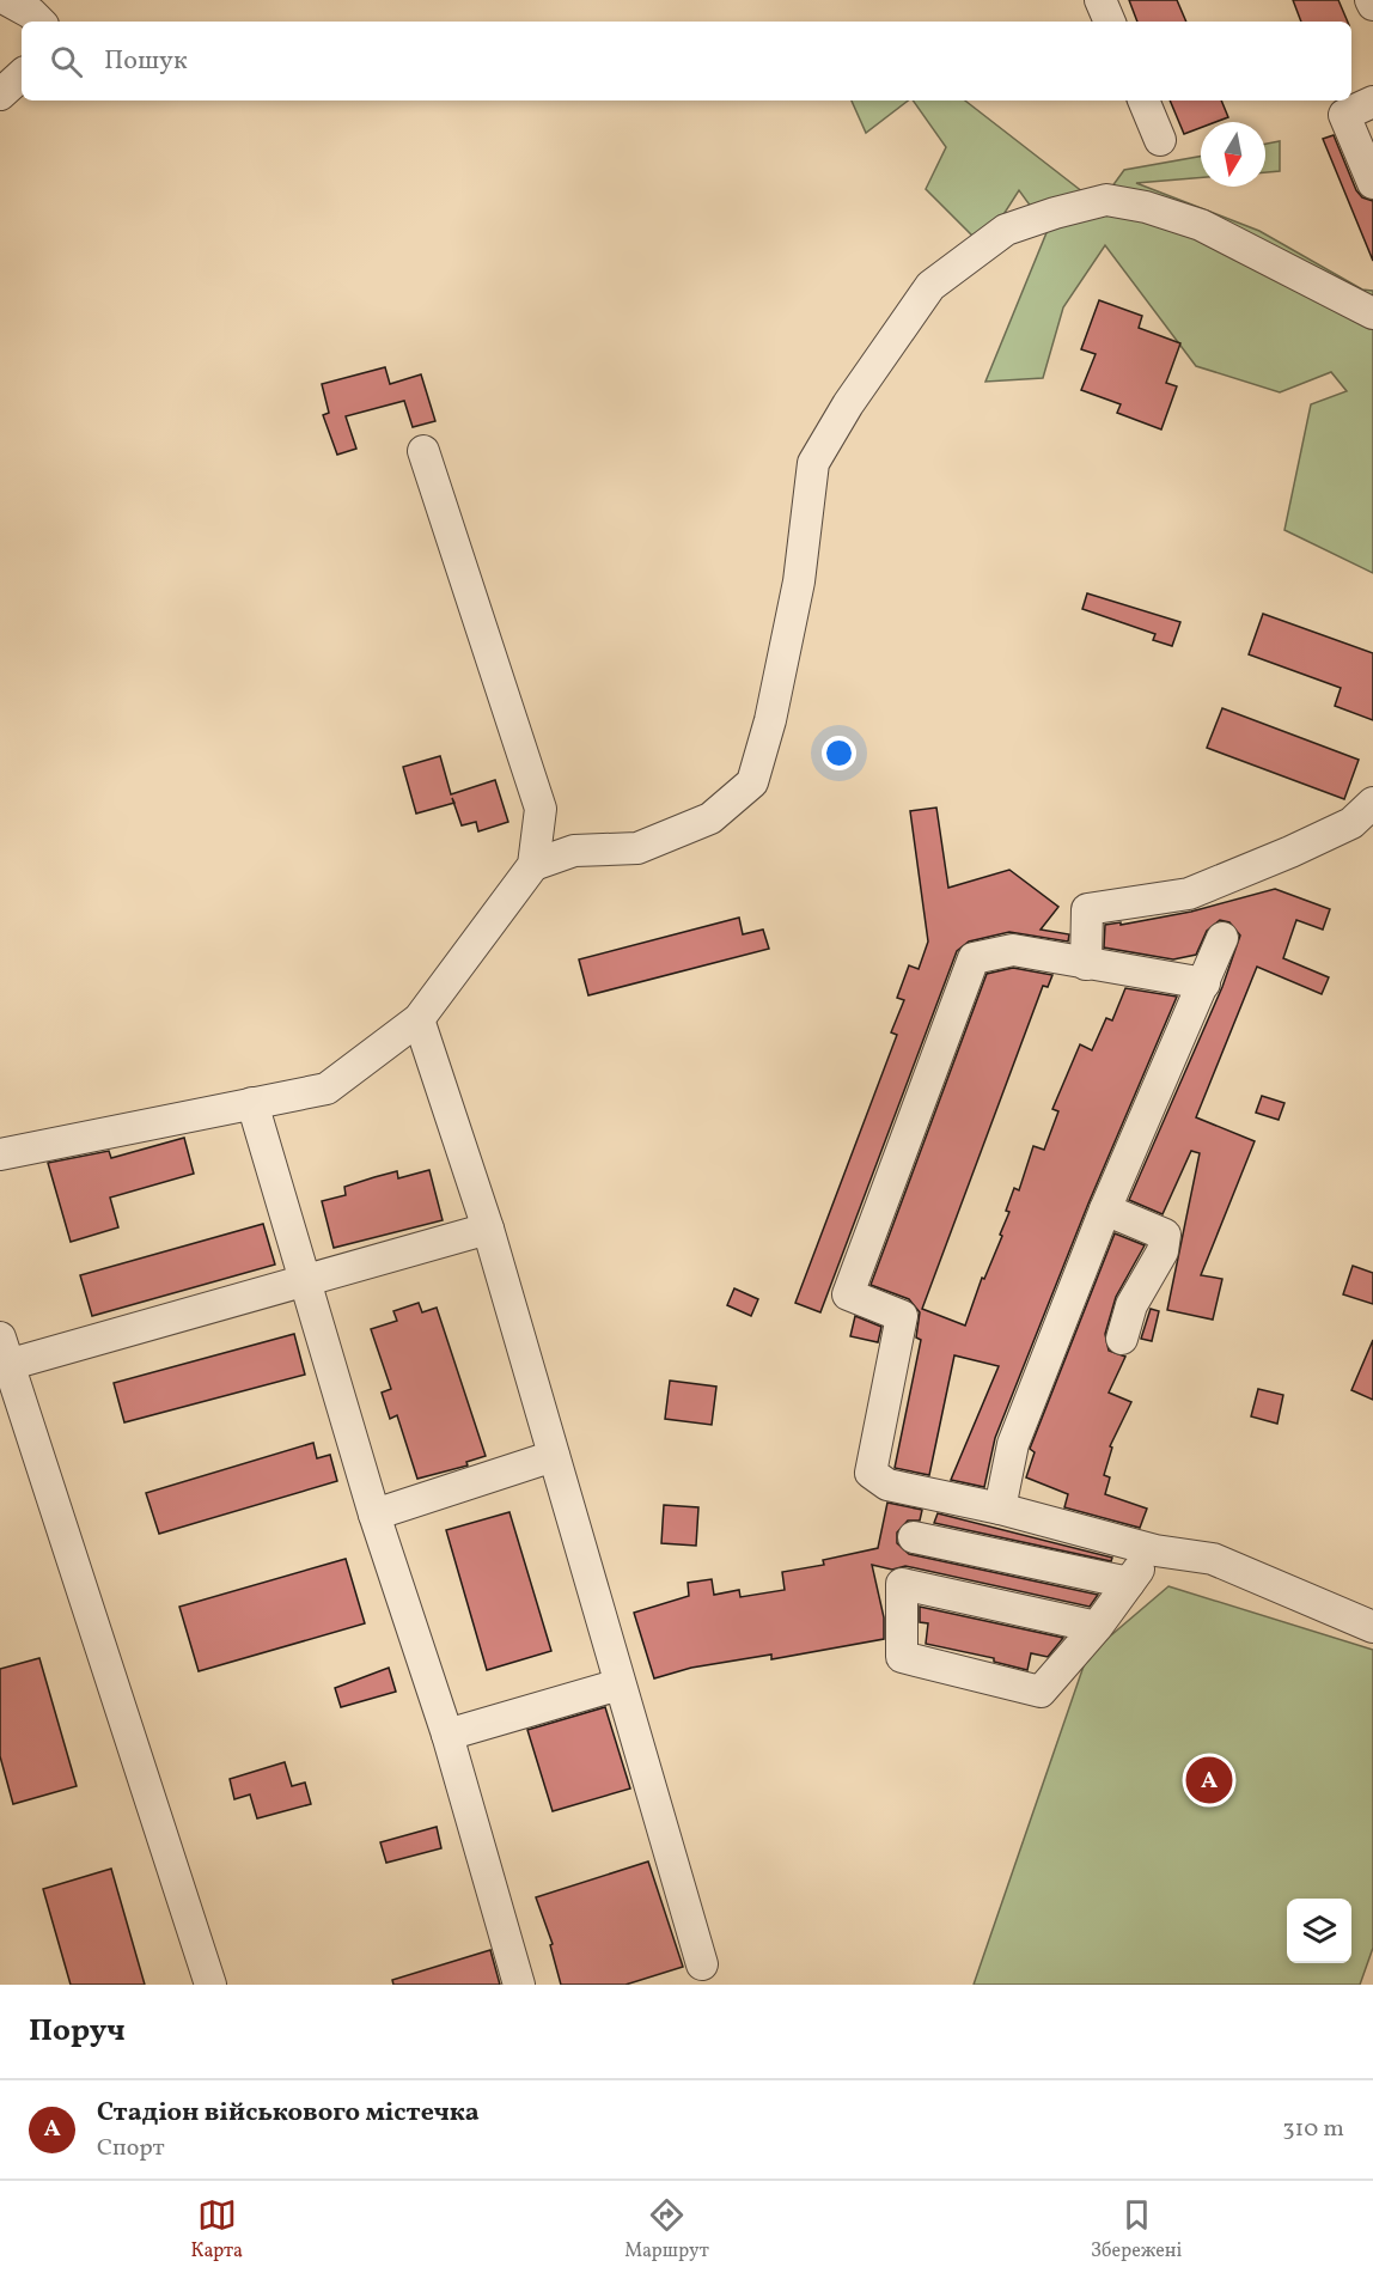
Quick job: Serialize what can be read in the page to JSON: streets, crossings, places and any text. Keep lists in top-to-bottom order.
{
  "north": "bottom",
  "page": {
    "search": "Пошук",
    "pins": "A",
    "heading": "Поруч",
    "list": [
      {
        "mark": "A",
        "name": "Стадіон військового містечка",
        "note": "Спорт",
        "value": "310 m"
      }
    ],
    "nav": ["Карта", "Маршрут", "Збережені"]
  }
}
